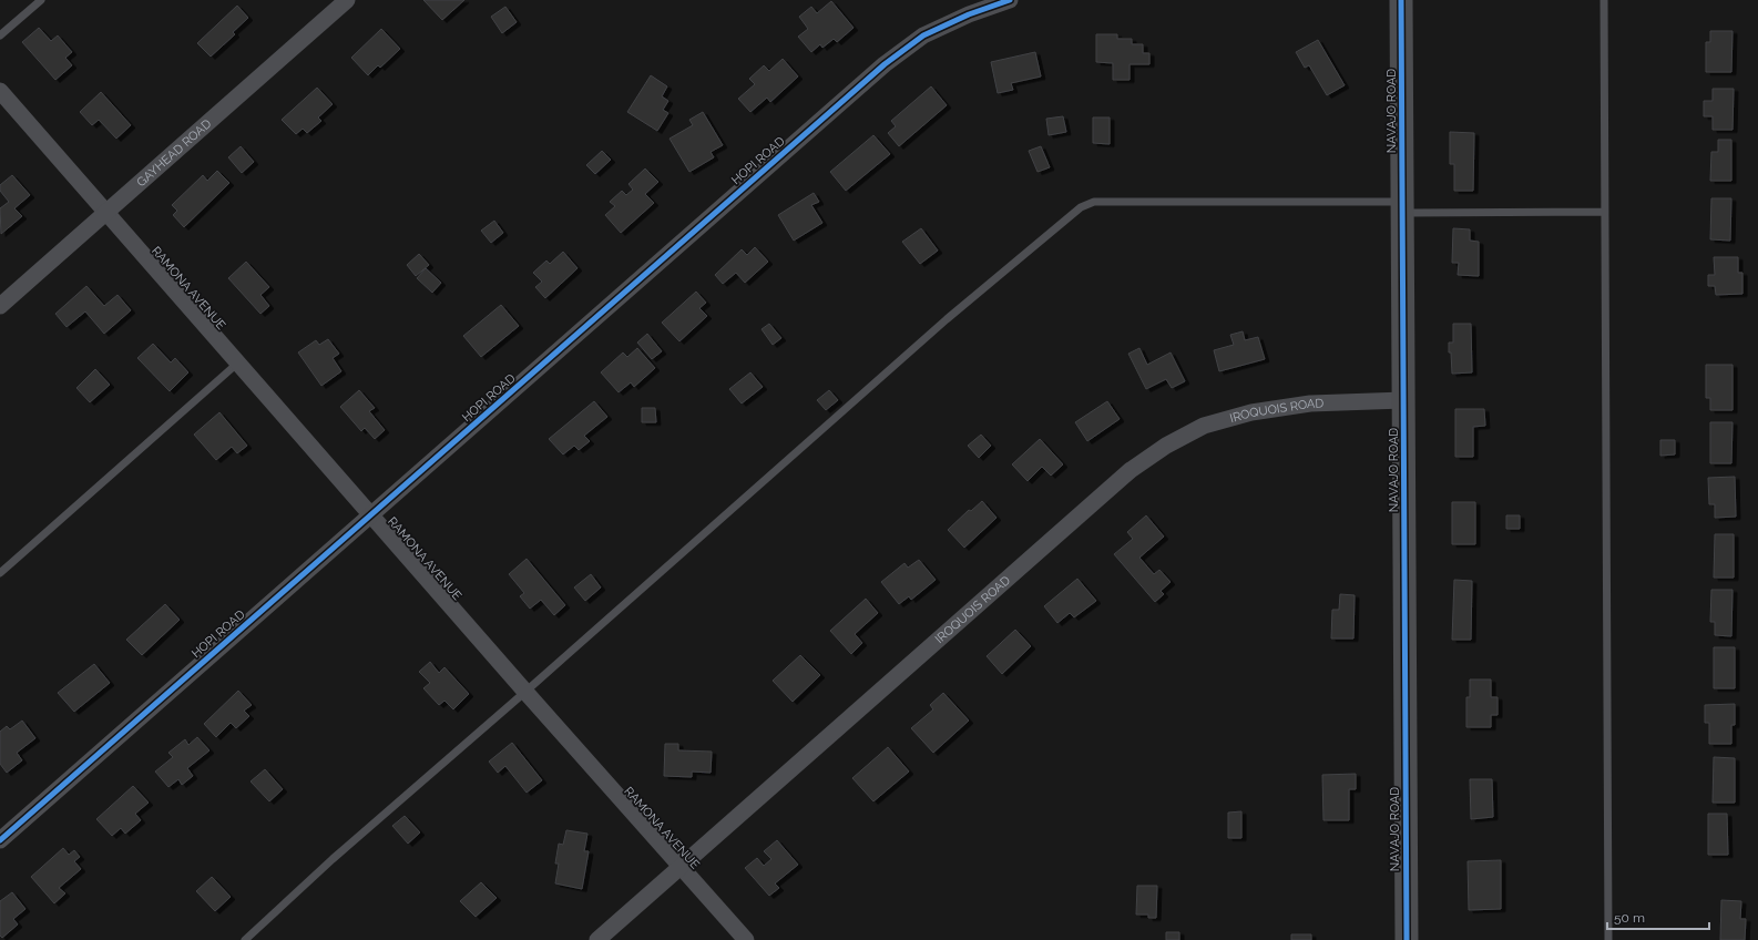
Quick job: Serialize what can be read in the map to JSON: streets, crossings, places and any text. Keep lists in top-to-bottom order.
{
  "streets": {
    "main road": ["NAVAJO ROAD"],
    "street": [
      "GAYHEAD ROAD",
      "HOPI ROAD",
      "RAMONA AVENUE",
      "IROQUOIS ROAD"
    ]
  },
  "crossings": [
    ["NAVAJO ROAD", "IROQUOIS ROAD"],
    ["GAYHEAD ROAD", "RAMONA AVENUE"],
    ["HOPI ROAD", "RAMONA AVENUE"],
    ["RAMONA AVENUE", "IROQUOIS ROAD"]
  ],
  "scale_bar": "50 m"
}
